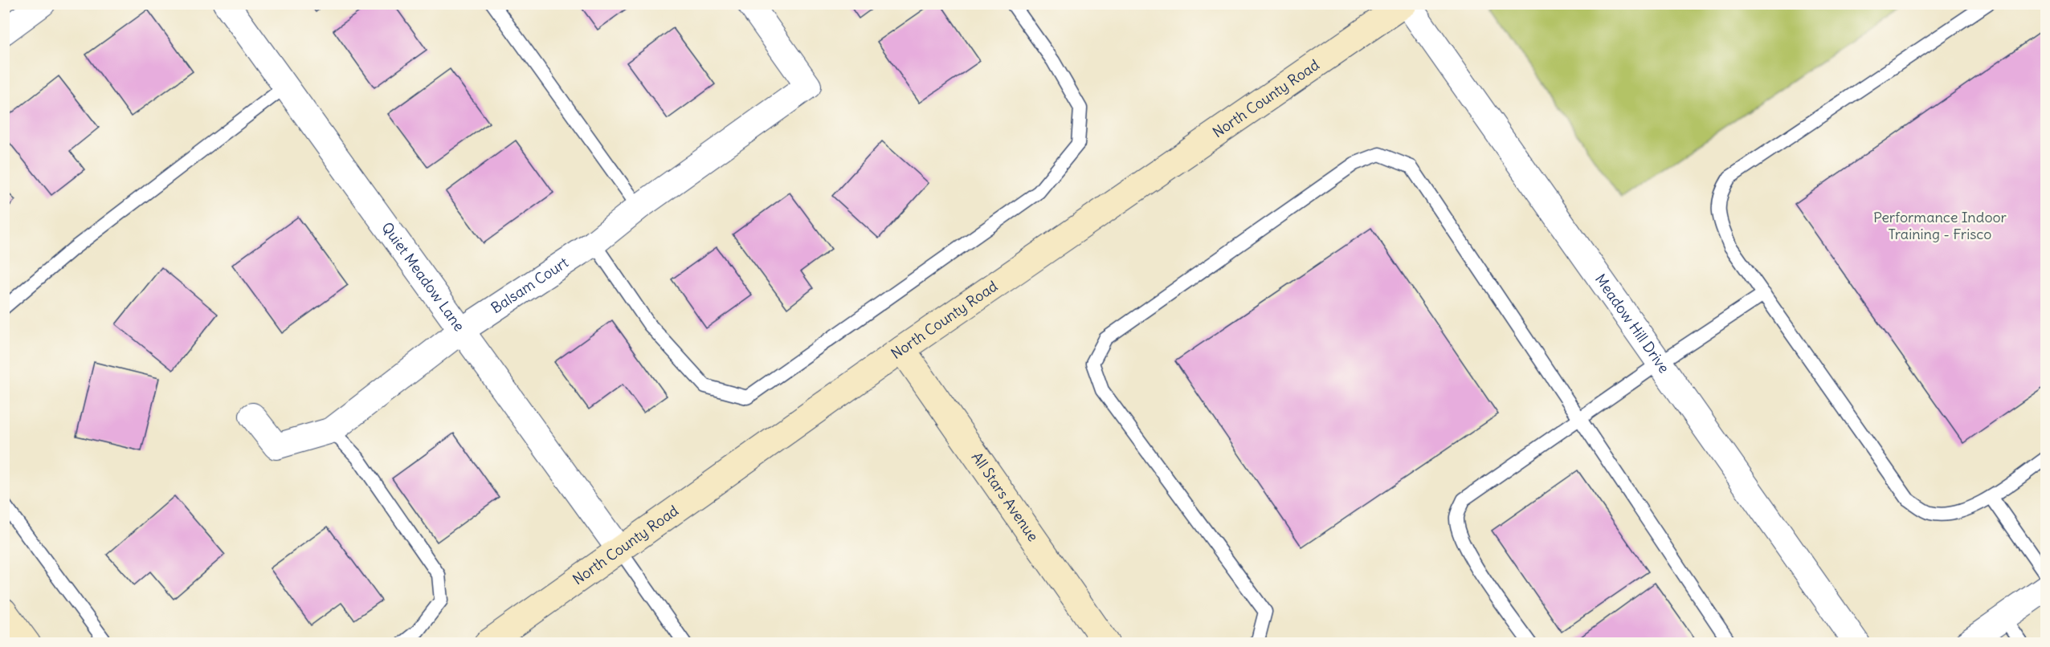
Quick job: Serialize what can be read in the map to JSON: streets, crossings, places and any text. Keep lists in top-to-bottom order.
{
  "streets": {
    "street": [
      "North County Road",
      "Quiet Meadow Lane",
      "Balsam Court",
      "Meadow Hill Drive",
      "All Stars Avenue"
    ]
  },
  "crossings": [
    ["North County Road", "Quiet Meadow Lane"],
    ["North County Road", "Meadow Hill Drive"],
    ["North County Road", "All Stars Avenue"],
    ["Quiet Meadow Lane", "Balsam Court"]
  ],
  "parks": ["Performance Indoor Training - Frisco"]
}
